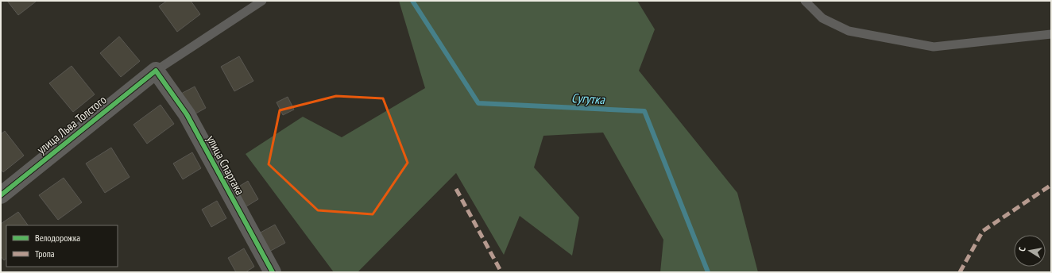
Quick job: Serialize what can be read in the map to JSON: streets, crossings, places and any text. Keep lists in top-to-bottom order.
{
  "streets": {
    "street": ["улица Льва Толстого", "улица Спартака"]
  },
  "crossings": [
    ["улица Льва Толстого", "улица Спартака"]
  ],
  "water": ["Сугутка"],
  "legend": ["Велодорожка", "Тропа"],
  "north": "left"
}
